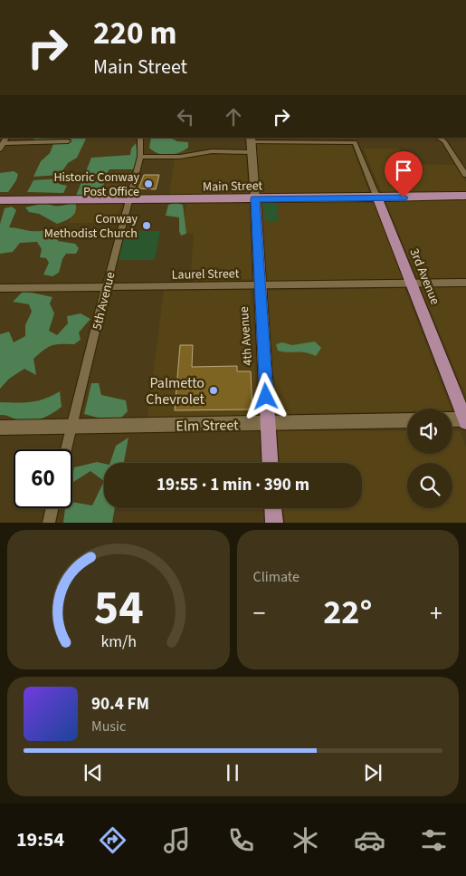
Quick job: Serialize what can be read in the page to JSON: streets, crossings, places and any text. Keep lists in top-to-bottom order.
{
  "streets": {
    "main road": ["Main Street", "3rd Avenue", "4th Avenue"],
    "street": ["Laurel Street", "5th Avenue", "Elm Street"]
  },
  "crossings": [
    ["Main Street", "3rd Avenue"],
    ["Main Street", "5th Avenue"],
    ["Main Street", "4th Avenue"],
    ["Laurel Street", "3rd Avenue"],
    ["Laurel Street", "5th Avenue"],
    ["Laurel Street", "4th Avenue"],
    ["5th Avenue", "Elm Street"],
    ["4th Avenue", "Elm Street"]
  ],
  "places": ["Historic Conway Post Office", "Conway Methodist Church", "Palmetto Chevrolet"],
  "page": {
    "turn": ["220 m", "Main Street"],
    "limit": "60",
    "trip": "19:55 · 1 min · 390 m",
    "tile": "Climate",
    "heat": ["−", "22°", "+"],
    "song": ["90.4 FM", "Music"],
    "tabs": "19:54",
    "gauge": ["54", "km/h"]
  }
}
